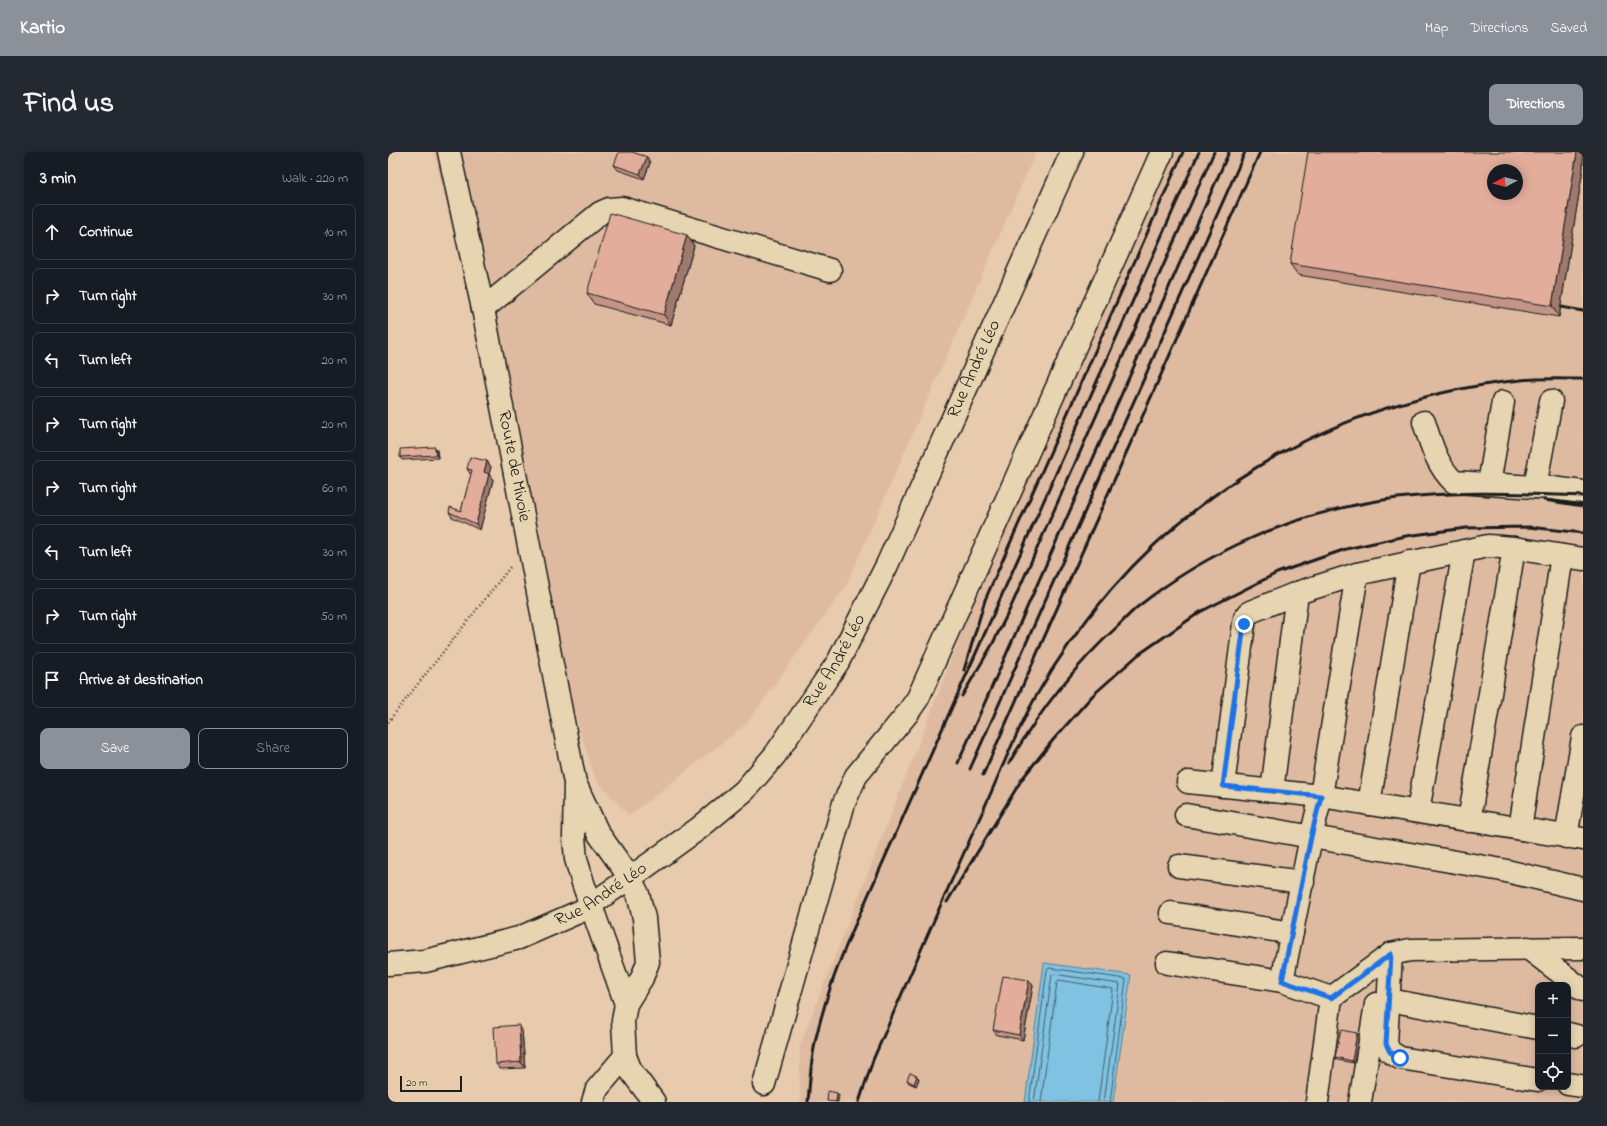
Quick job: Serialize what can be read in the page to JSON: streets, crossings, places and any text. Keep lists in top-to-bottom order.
{
  "streets": {
    "street": ["Rue André Léo", "Route de Mivoie"]
  },
  "crossings": [
    ["Rue André Léo", "Route de Mivoie"]
  ],
  "scale_bar": "20 m",
  "north": "left",
  "page": {
    "header": "Kartio",
    "nav": ["Map", "Directions", "Saved"],
    "title": "Find us",
    "buttons": [
      "Directions",
      ["Save", "Share"]
    ],
    "heading": ["3 min", "Walk · 220 m"],
    "list": [
      ["Continue", "10 m"],
      ["Turn right", "30 m"],
      ["Turn left", "20 m"],
      ["Turn right", "20 m"],
      ["Turn right", "60 m"],
      ["Turn left", "30 m"],
      ["Turn right", "50 m"],
      "Arrive at destination"
    ],
    "map_buttons": ["+", "−"],
    "scale": "20 m"
  }
}
